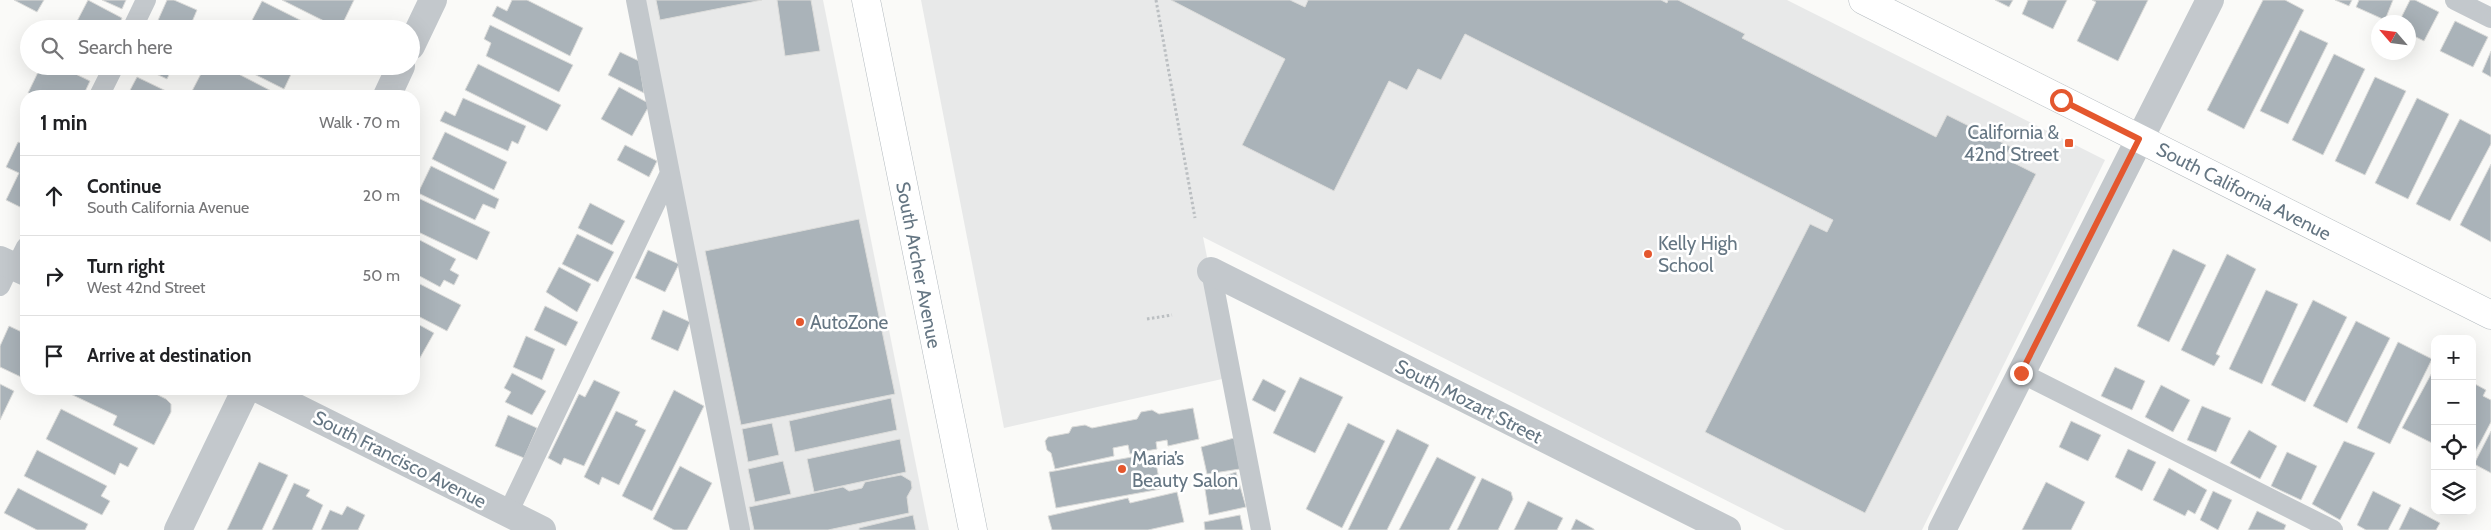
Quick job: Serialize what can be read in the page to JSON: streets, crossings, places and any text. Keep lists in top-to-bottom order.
{
  "streets": {
    "main road": ["South California Avenue", "South Archer Avenue"],
    "street": ["South Mozart Street", "South Francisco Avenue"]
  },
  "places": {
    "transit": ["California & 42nd Street"],
    "other": ["Kelly High School", "AutoZone", "Maria’s Beauty Salon"]
  },
  "north": "top left",
  "page": {
    "search": "Search here",
    "heading": ["1 min", "Walk · 70 m"],
    "list": [
      ["Continue", "South California Avenue", "20 m"],
      ["Turn right", "West 42nd Street", "50 m"],
      "Arrive at destination"
    ],
    "map_buttons": ["+", "−"]
  }
}
